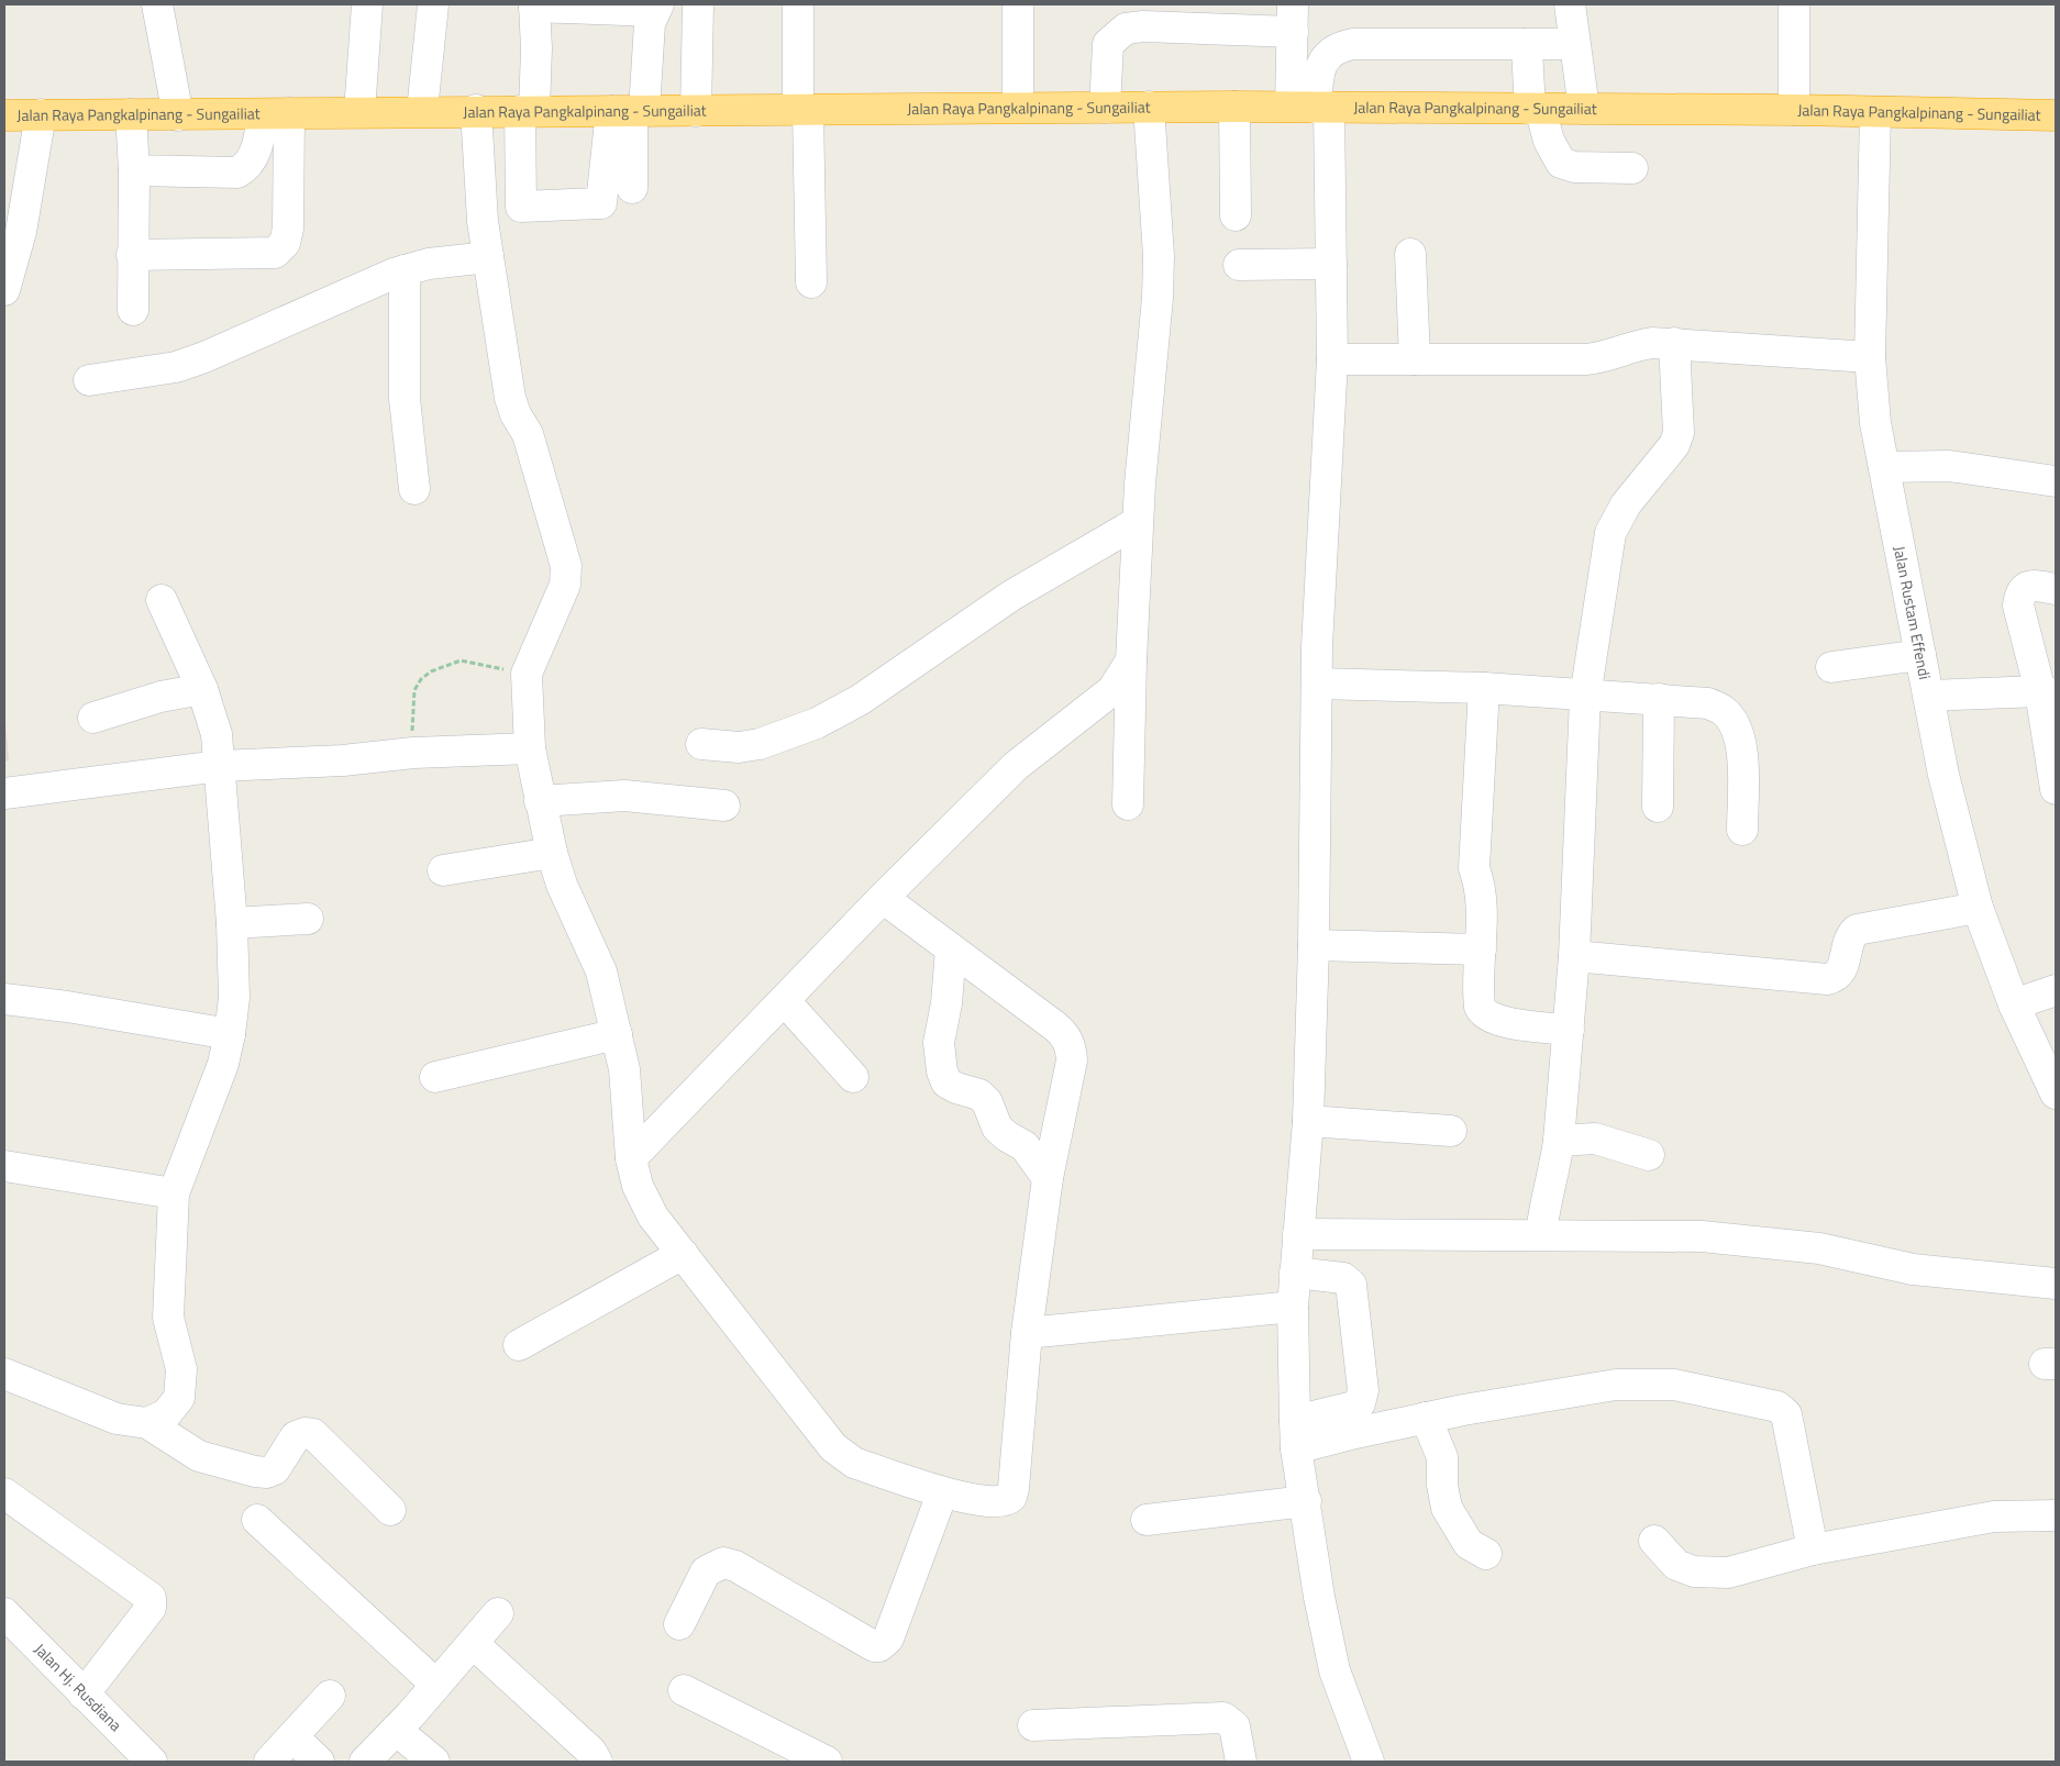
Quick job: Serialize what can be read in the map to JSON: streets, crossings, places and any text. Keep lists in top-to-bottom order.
{
  "streets": {
    "highway": ["Jalan Raya Pangkalpinang - Sungailiat"],
    "street": ["Jalan Rustam Effendi", "Jalan Hj. Rusdiana"]
  },
  "crossings": [
    ["Jalan Raya Pangkalpinang - Sungailiat", "Jalan Rustam Effendi"]
  ]
}
